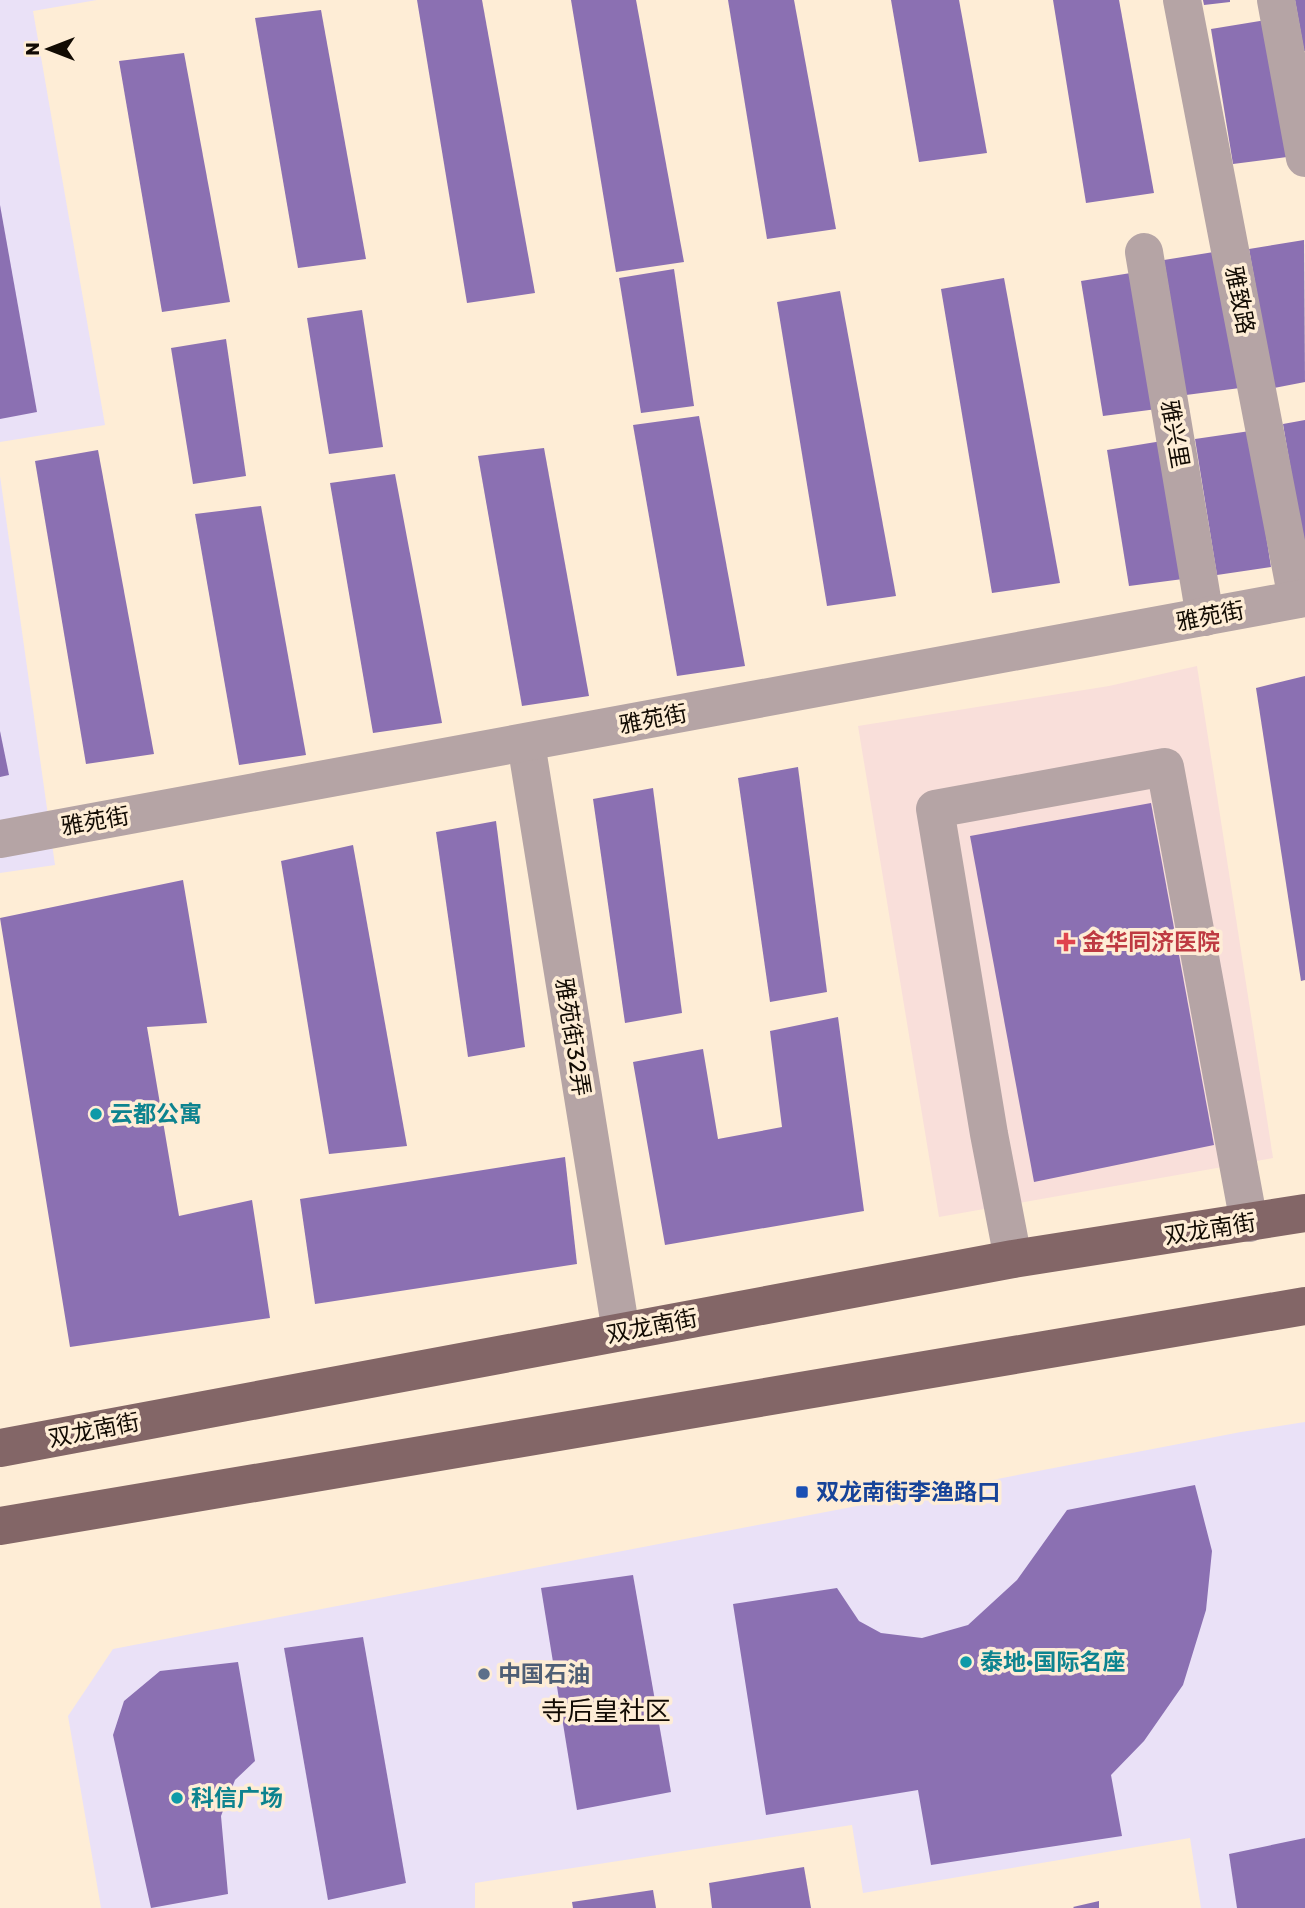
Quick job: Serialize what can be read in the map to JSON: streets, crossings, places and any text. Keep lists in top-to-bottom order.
{
  "streets": {
    "main road": ["双龙南街"],
    "street": [
      "雅致路",
      "雅兴里",
      "雅苑街",
      "雅苑街32弄"
    ]
  },
  "crossings": [
    ["雅致路", "雅苑街"],
    ["雅兴里", "雅苑街"],
    ["雅苑街", "雅苑街32弄"],
    ["雅苑街32弄", "双龙南街"]
  ],
  "districts": ["寺后皇社区"],
  "places": {
    "health": ["金华同济医院"],
    "other": [
      "云都公寓",
      "泰地·国际名座",
      "中国石油",
      "科信广场"
    ],
    "transit": ["双龙南街李渔路口"]
  },
  "north": "left"
}
